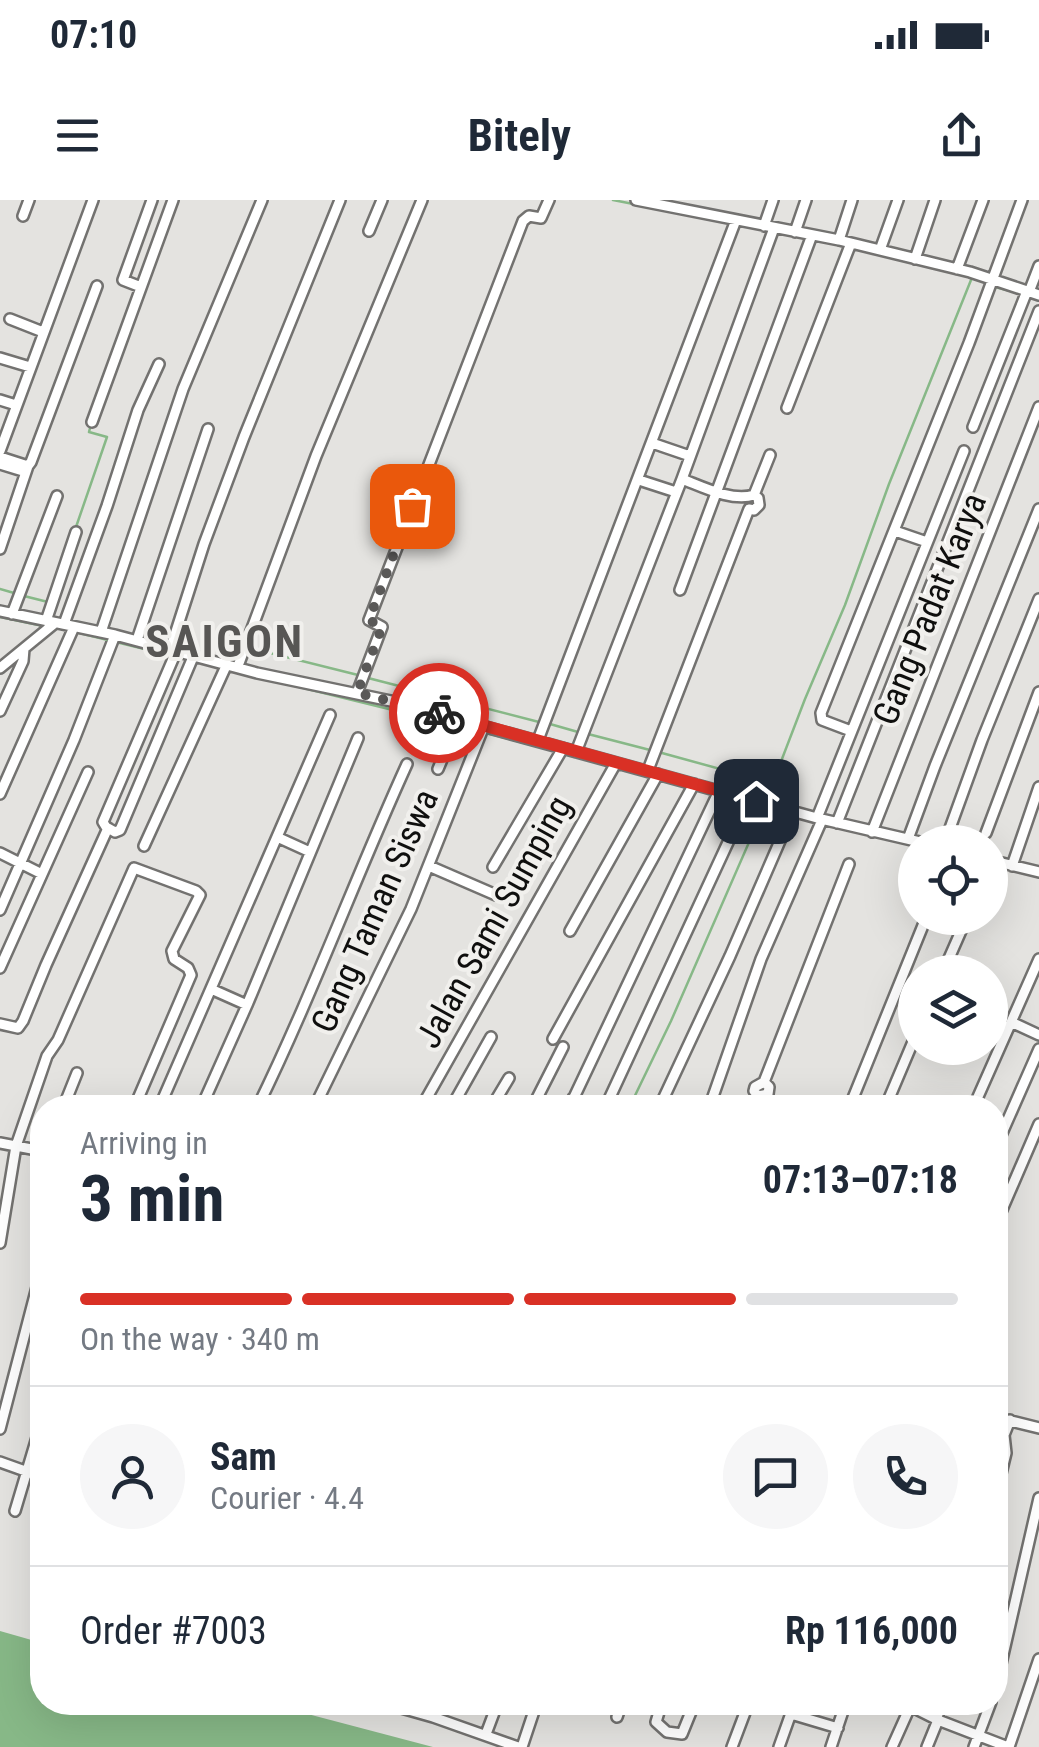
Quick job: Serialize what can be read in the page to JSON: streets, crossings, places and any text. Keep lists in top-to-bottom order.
{
  "streets": {
    "street": ["Gang Padat Karya", "Gang Taman Siswa", "Jalan Sami Sumping"]
  },
  "districts": ["SAIGON"],
  "page": {
    "status": "07:10",
    "header": "Bitely",
    "heading": ["3 min", "Arriving in", "07:13–07:18"],
    "panel": [
      "Sam",
      "Courier · 4.4",
      "Order #7003",
      "Rp 116,000"
    ],
    "bar": "On the way · 340 m"
  }
}
